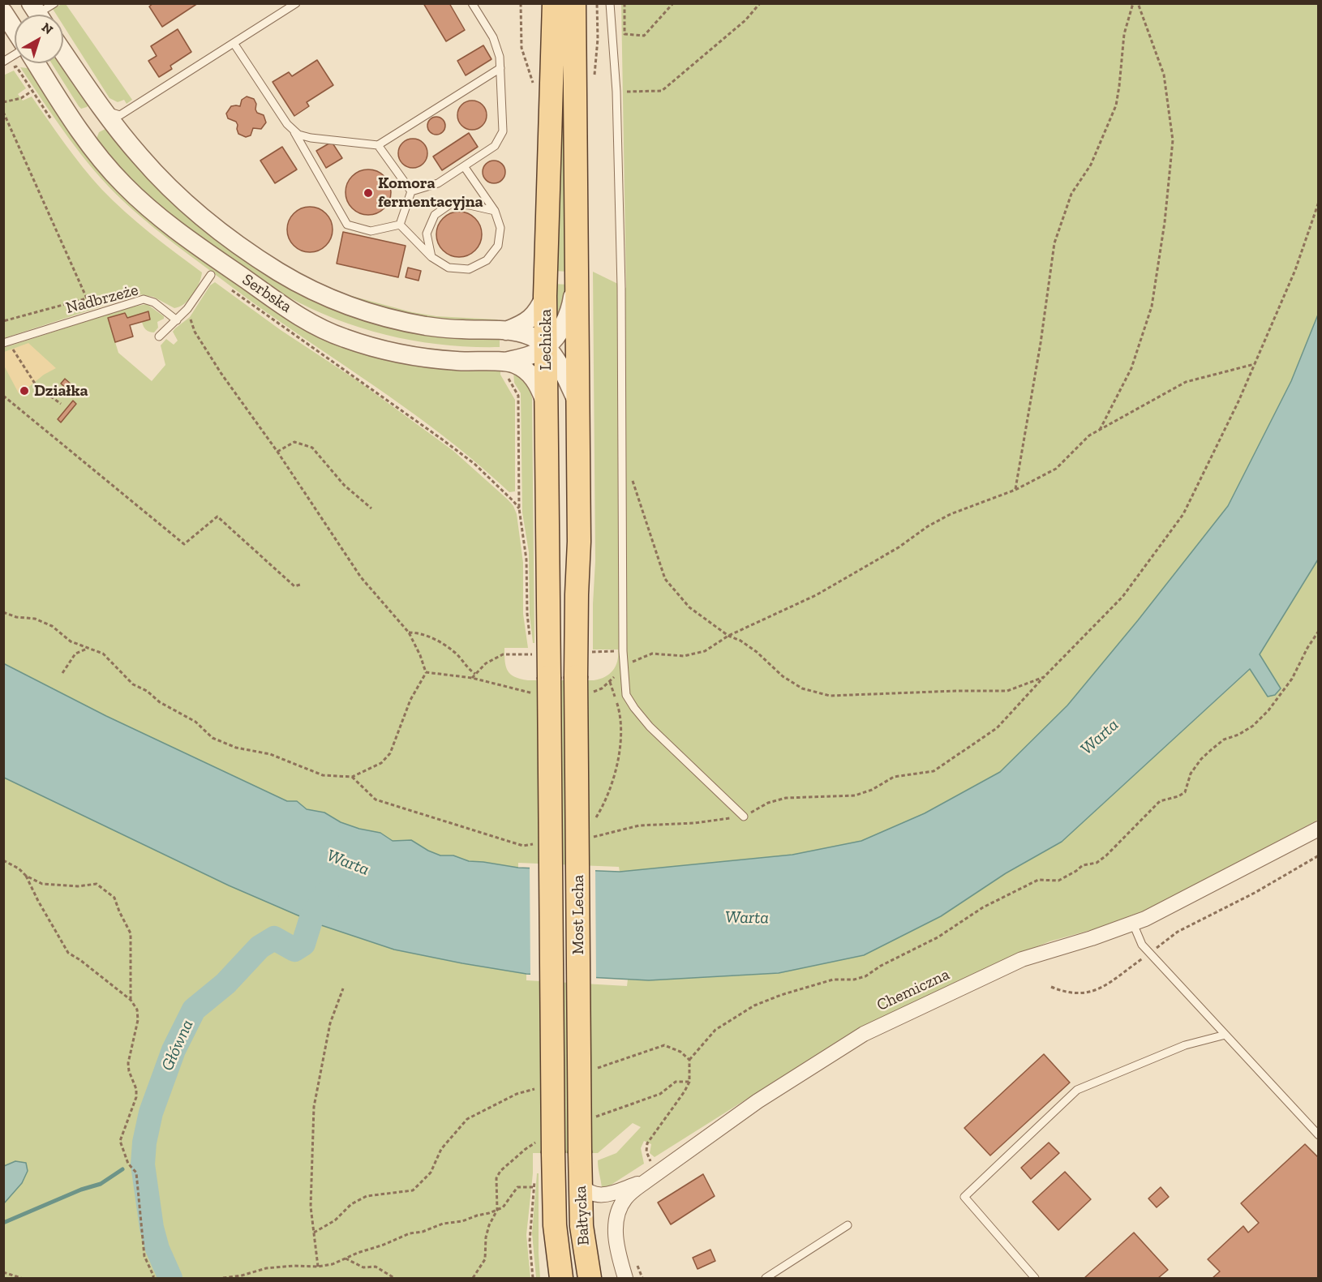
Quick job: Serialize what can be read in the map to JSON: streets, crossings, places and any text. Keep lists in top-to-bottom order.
{
  "streets": {
    "main road": ["Lechicka", "Most Lecha", "Bałtycka"],
    "street": ["Serbska", "Chemiczna"],
    "lane": ["Nadbrzeże"]
  },
  "crossings": [
    ["Serbska", "Lechicka"],
    ["Lechicka", "Most Lecha"],
    ["Most Lecha", "Bałtycka"]
  ],
  "water": ["Warta", "Główna"],
  "places": ["Komora fermentacyjna", "Działka"],
  "north": "top right"
}
